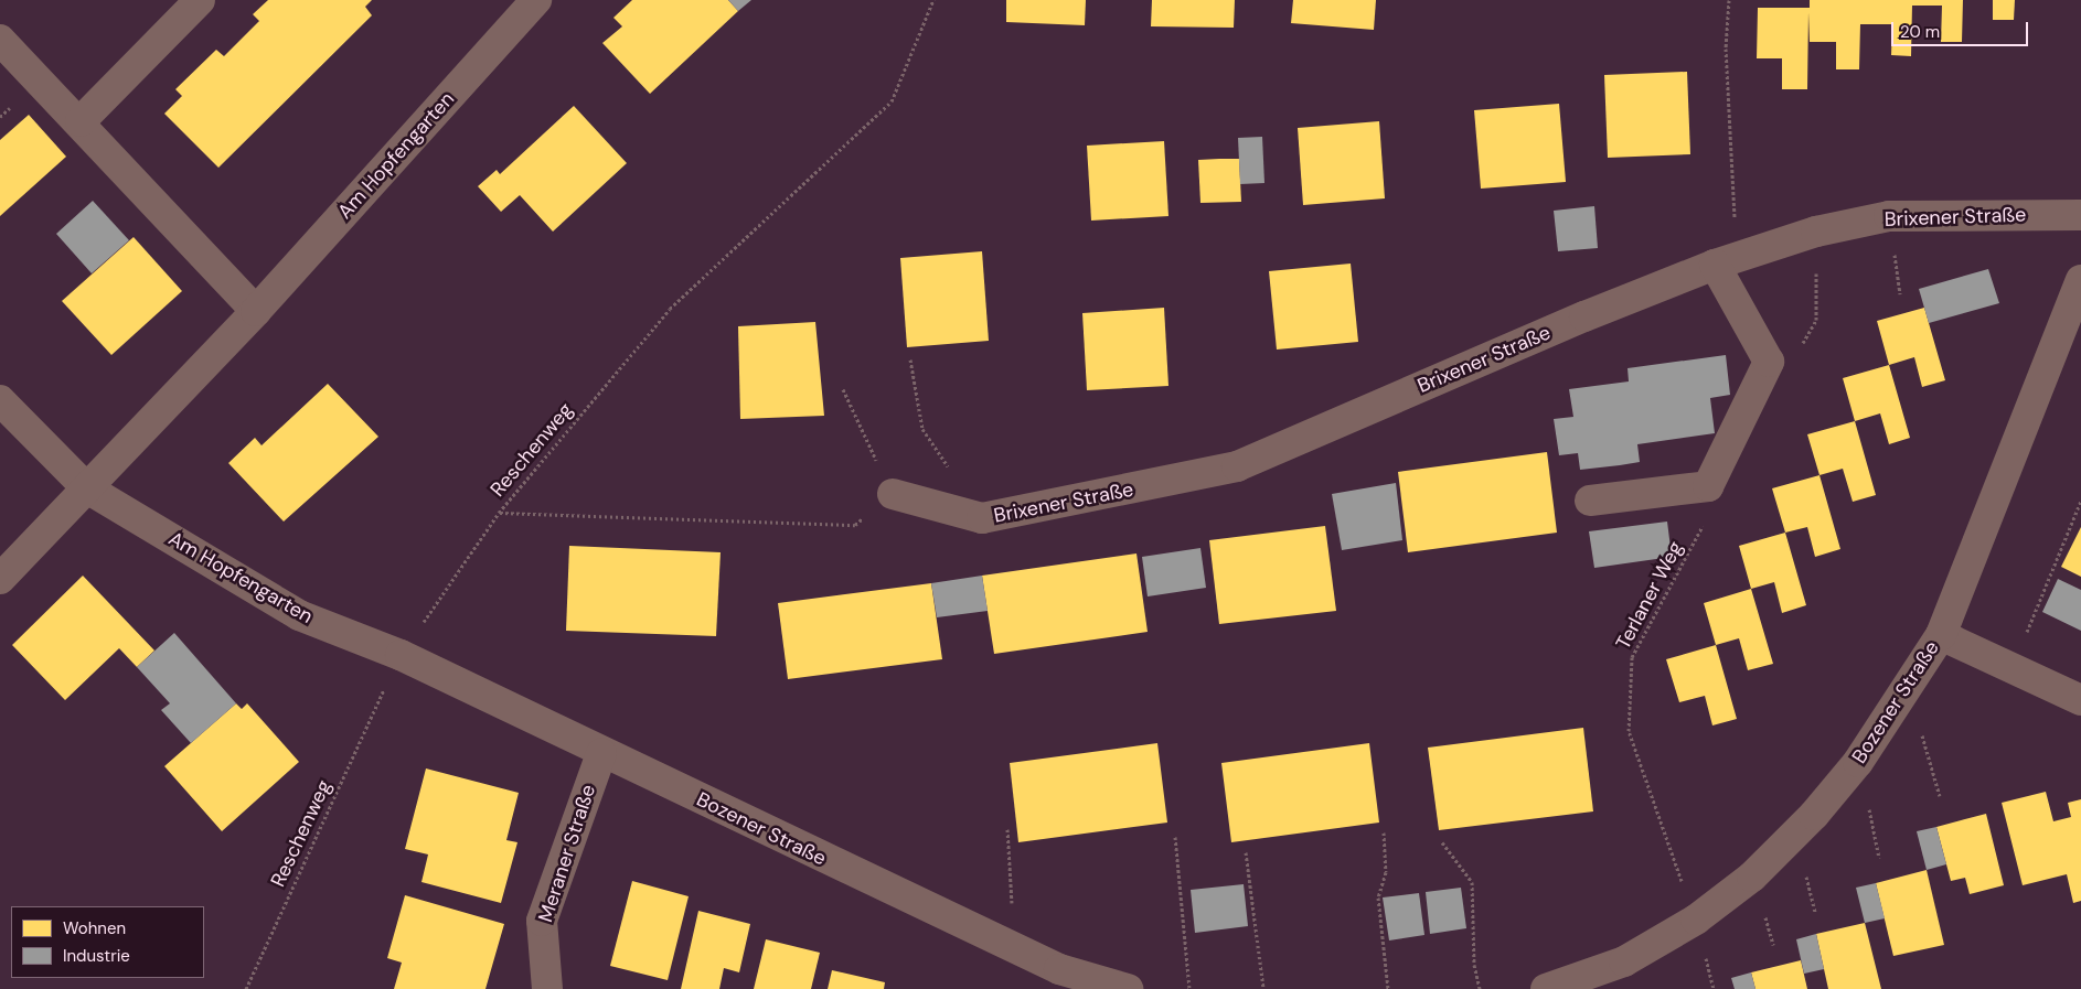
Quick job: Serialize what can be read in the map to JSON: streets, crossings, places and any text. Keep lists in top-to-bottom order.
{
  "streets": {
    "street": [
      "Am Hopfengarten",
      "Brixener Straße",
      "Bozener Straße",
      "Meraner Straße"
    ],
    "path": ["Reschenweg", "Terlaner Weg"]
  },
  "crossings": [
    ["Am Hopfengarten", "Reschenweg"],
    ["Am Hopfengarten", "Bozener Straße"],
    ["Reschenweg", "Bozener Straße"],
    ["Terlaner Weg", "Bozener Straße"],
    ["Bozener Straße", "Meraner Straße"]
  ],
  "legend": ["Wohnen", "Industrie"],
  "scale_bar": "20 m"
}
